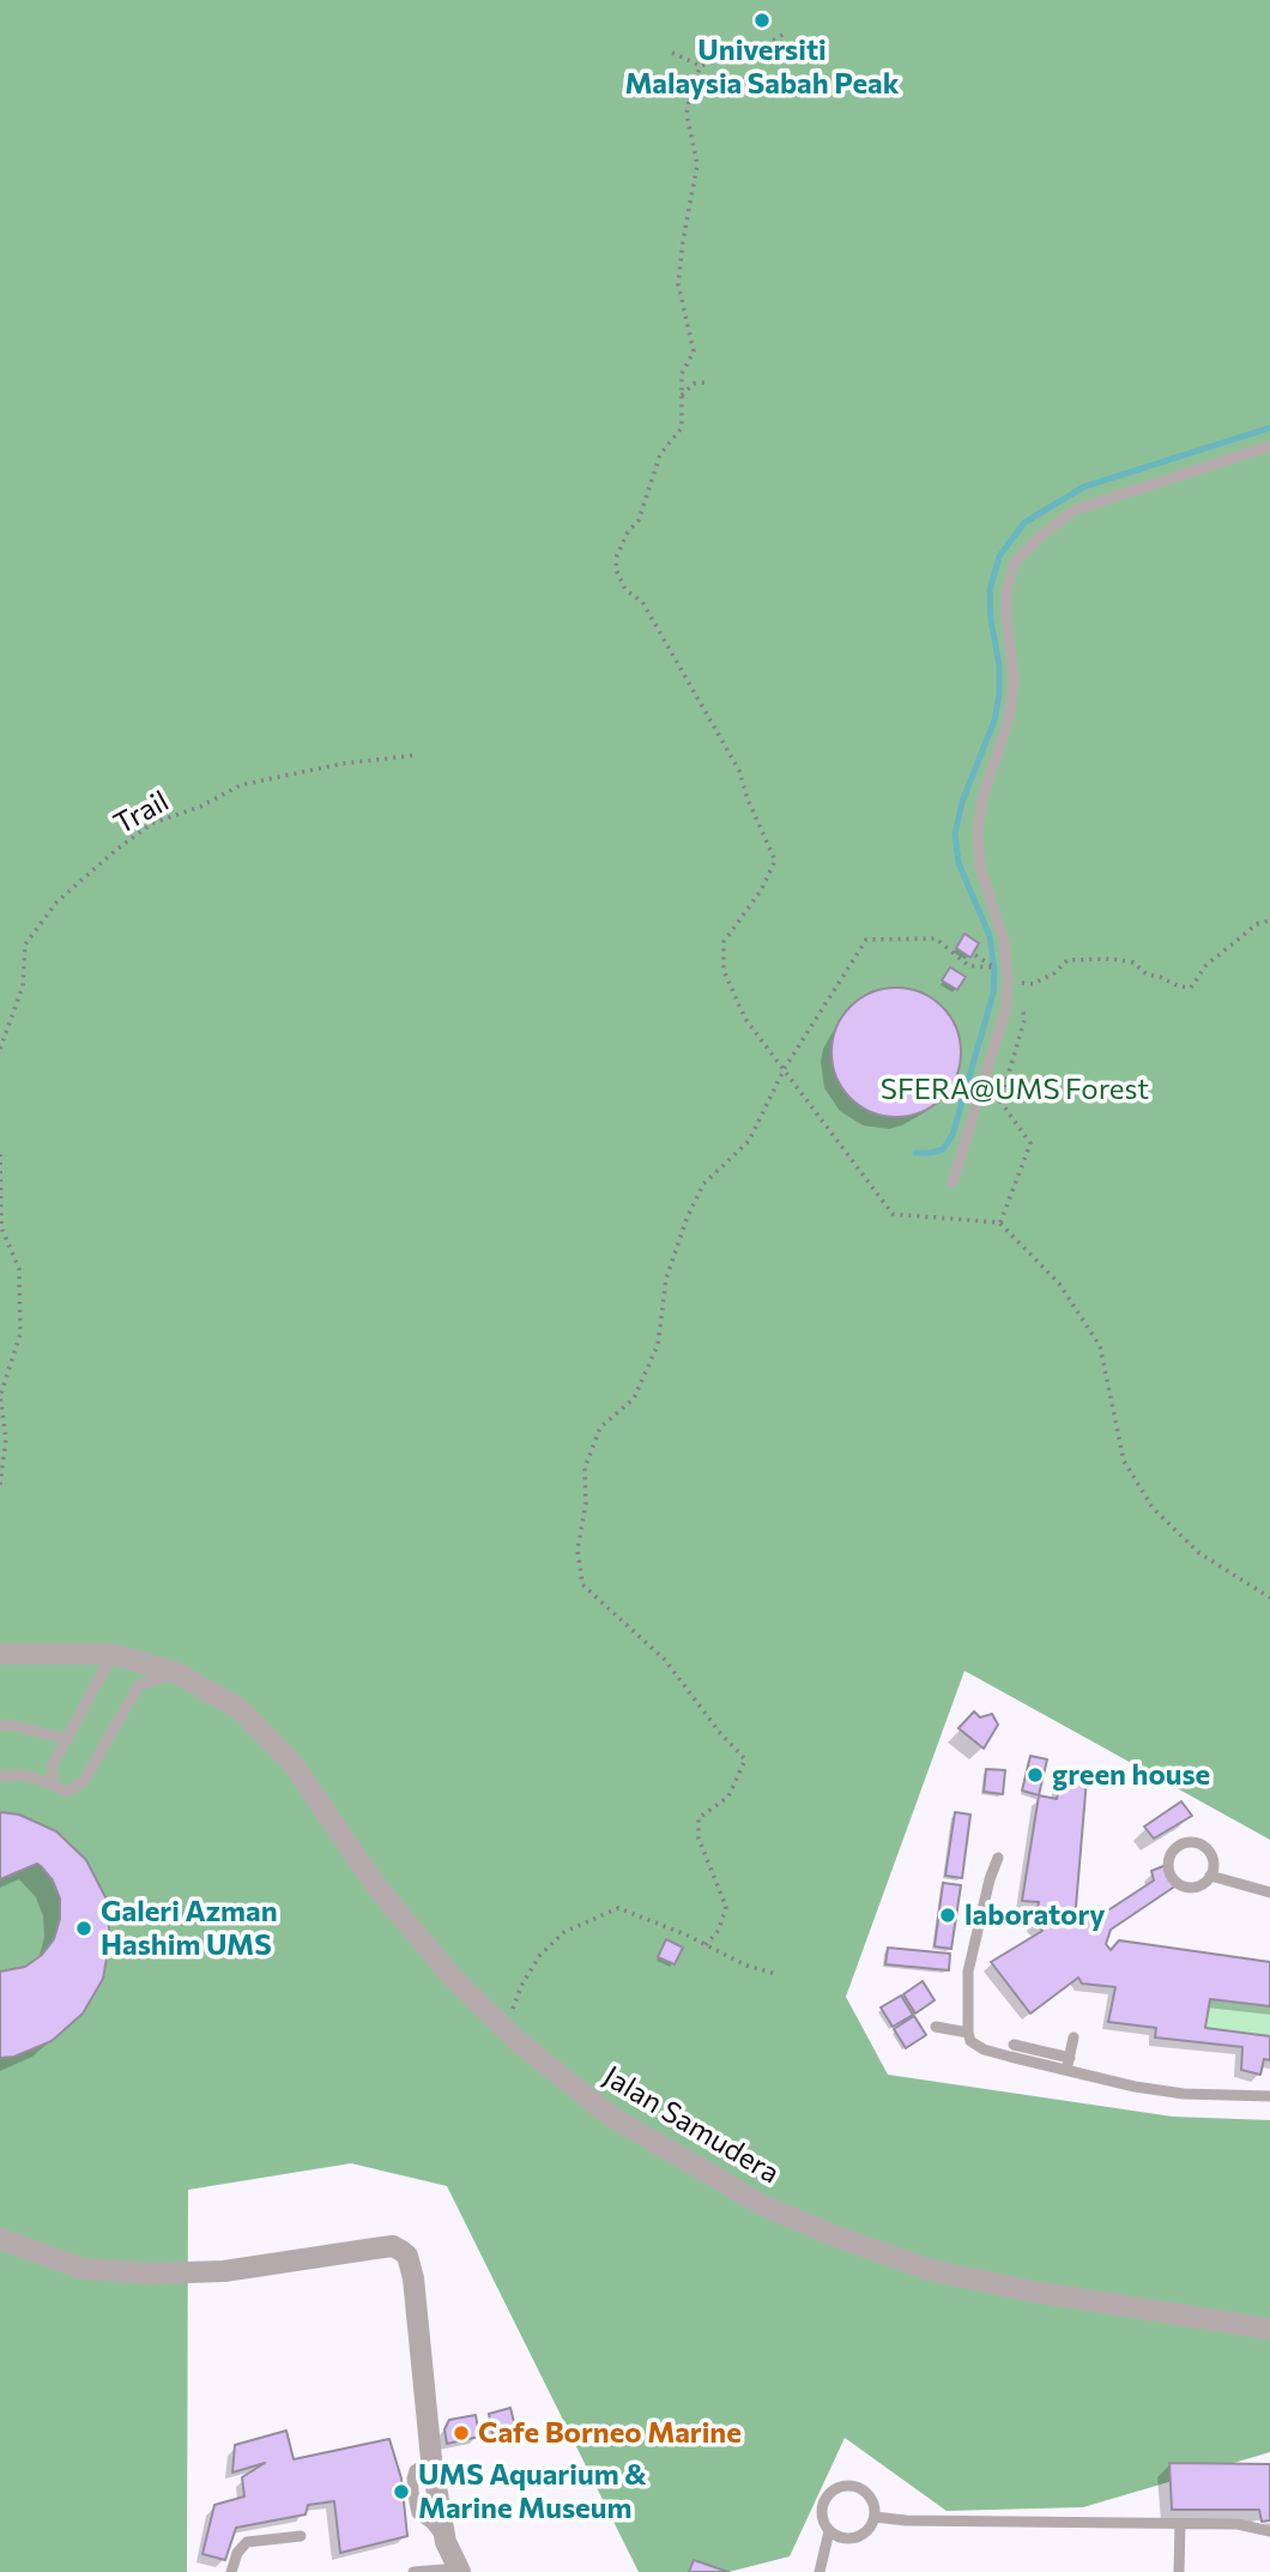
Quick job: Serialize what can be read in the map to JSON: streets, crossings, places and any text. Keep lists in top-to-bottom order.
{
  "streets": {
    "street": ["Jalan Samudera"],
    "path": ["Trail"]
  },
  "parks": ["SFERA@UMS Forest"],
  "places": [
    "Universiti Malaysia Sabah Peak",
    "green house",
    "laboratory",
    "Galeri Azman Hashim UMS",
    "Cafe Borneo Marine",
    "UMS Aquarium & Marine Museum"
  ]
}
